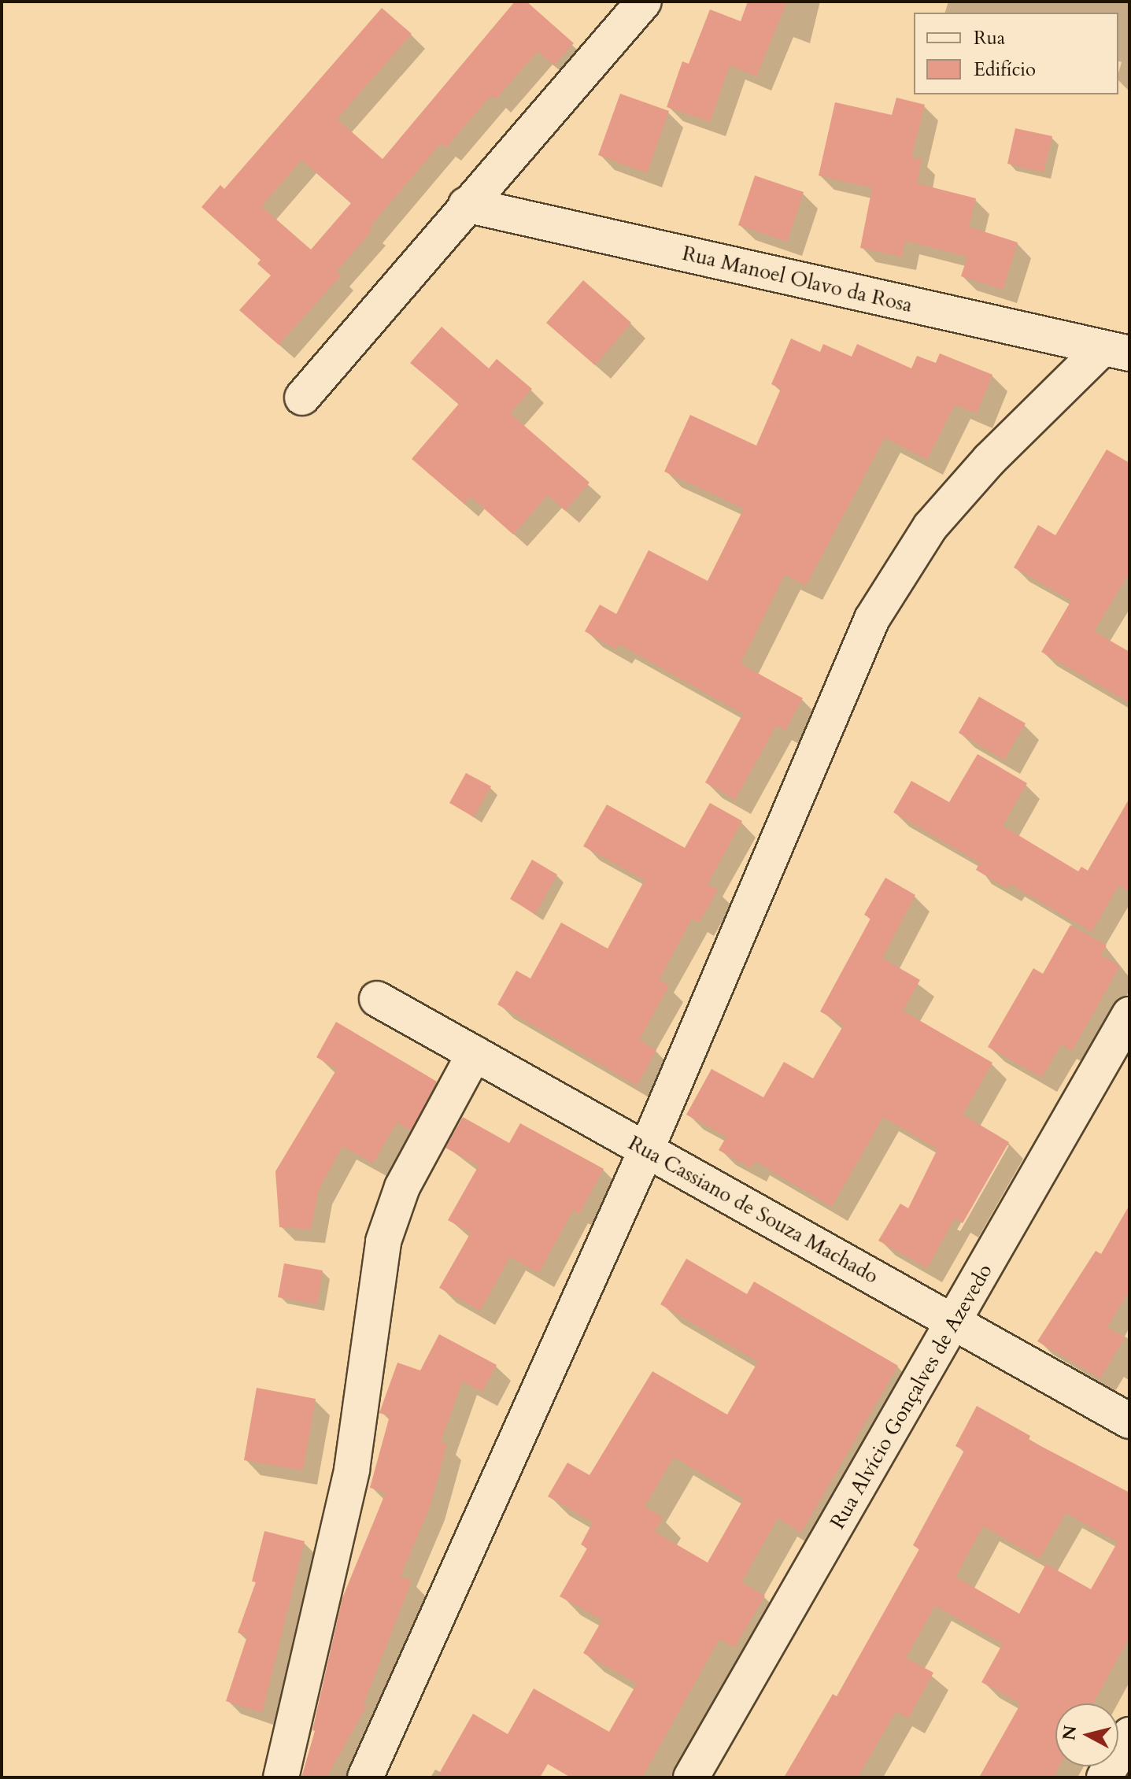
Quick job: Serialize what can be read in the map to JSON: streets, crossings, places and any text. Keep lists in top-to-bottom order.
{
  "streets": {
    "street": ["Rua Manoel Olavo da Rosa", "Rua Cassiano de Souza Machado", "Rua Alvício Gonçalves de Azevedo"]
  },
  "crossings": [
    ["Rua Cassiano de Souza Machado", "Rua Alvício Gonçalves de Azevedo"]
  ],
  "legend": ["Rua", "Edifício"],
  "north": "left"
}
